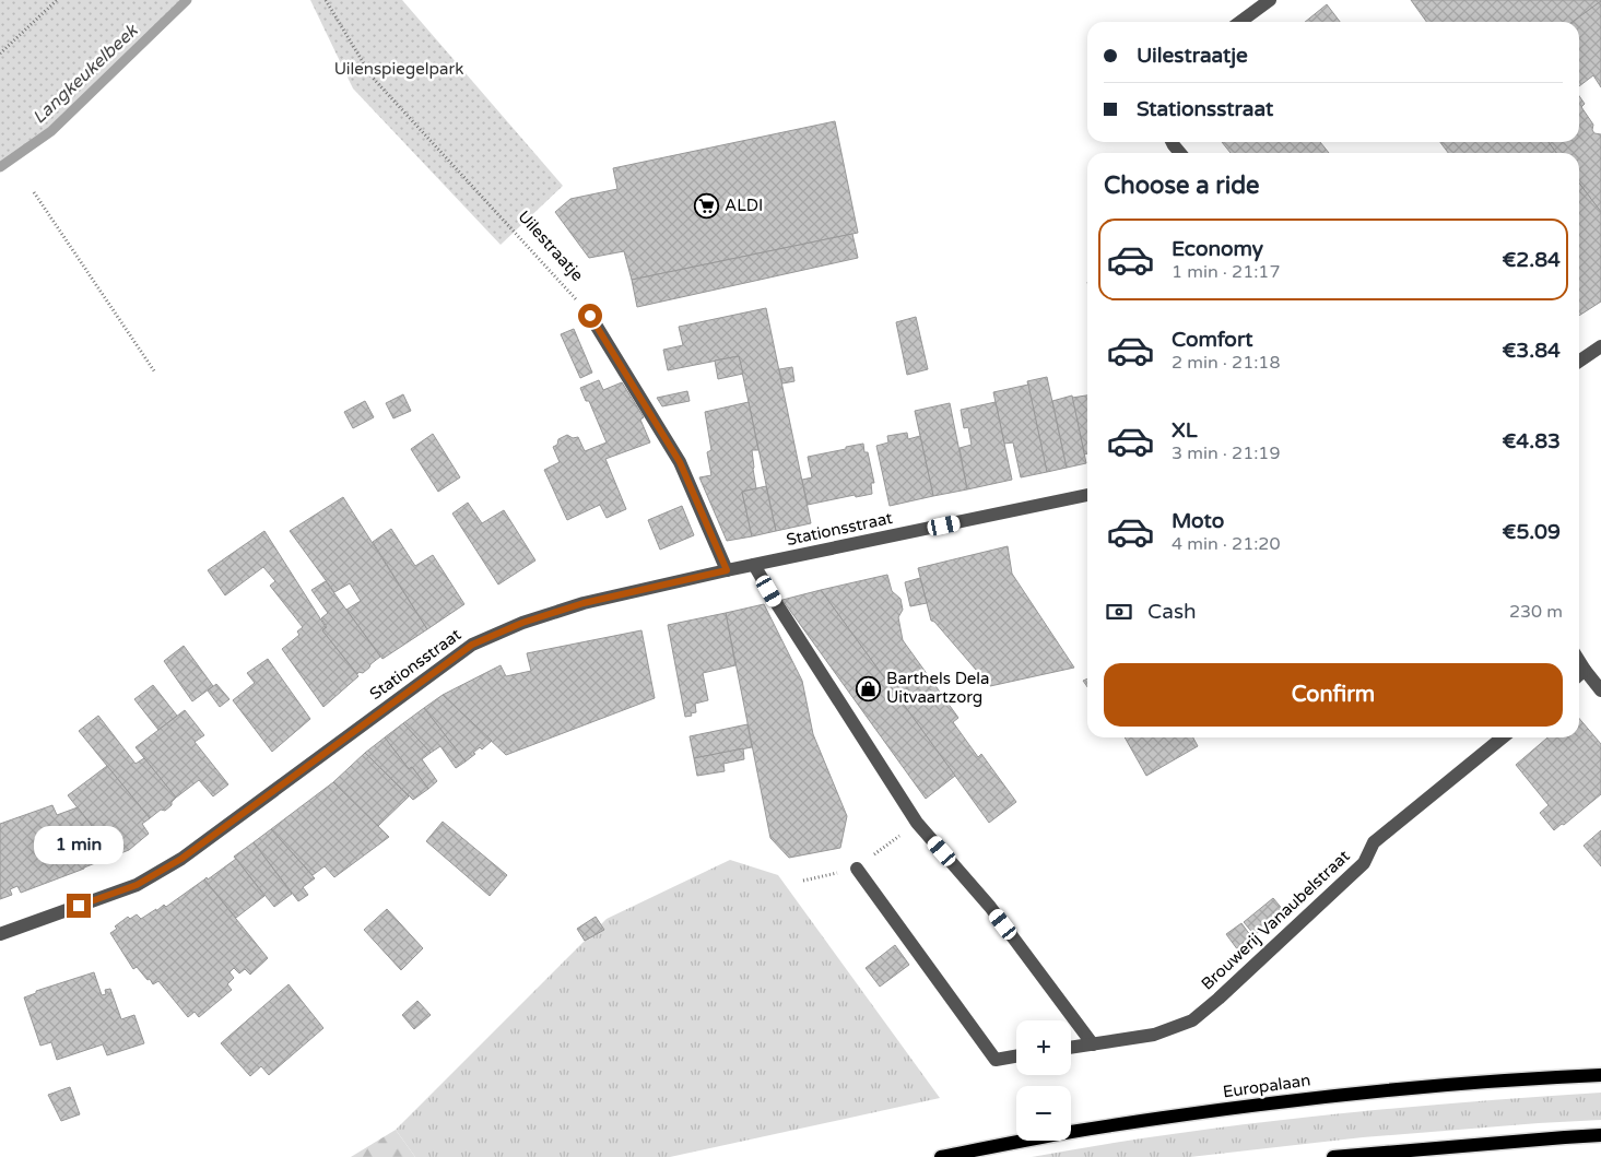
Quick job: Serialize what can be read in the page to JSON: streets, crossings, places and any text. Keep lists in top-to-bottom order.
{
  "streets": {
    "main road": ["Europalaan"],
    "street": ["Stationsstraat", "Brouwerij Vanaubelstraat"],
    "path": ["Uilestraatje"]
  },
  "water": ["Langkeukelbeek"],
  "parks": ["Uilenspiegelpark"],
  "places": {
    "supermarket": ["ALDI"],
    "shop": ["Barthels Dela Uitvaartzorg"]
  },
  "page": {
    "banner": ["Uilestraatje", "Stationsstraat"],
    "heading": "Choose a ride",
    "list": [
      {
        "name": "Economy",
        "note": "1 min · 21:17",
        "value": "€2.84"
      },
      {
        "name": "Comfort",
        "note": "2 min · 21:18",
        "value": "€3.84"
      },
      {
        "name": "XL",
        "note": "3 min · 21:19",
        "value": "€4.83"
      },
      {
        "name": "Moto",
        "note": "4 min · 21:20",
        "value": "€5.09"
      }
    ],
    "pay": ["Cash", "230 m"],
    "buttons": "Confirm",
    "bubble": "1 min",
    "map_buttons": ["+", "−"]
  }
}
